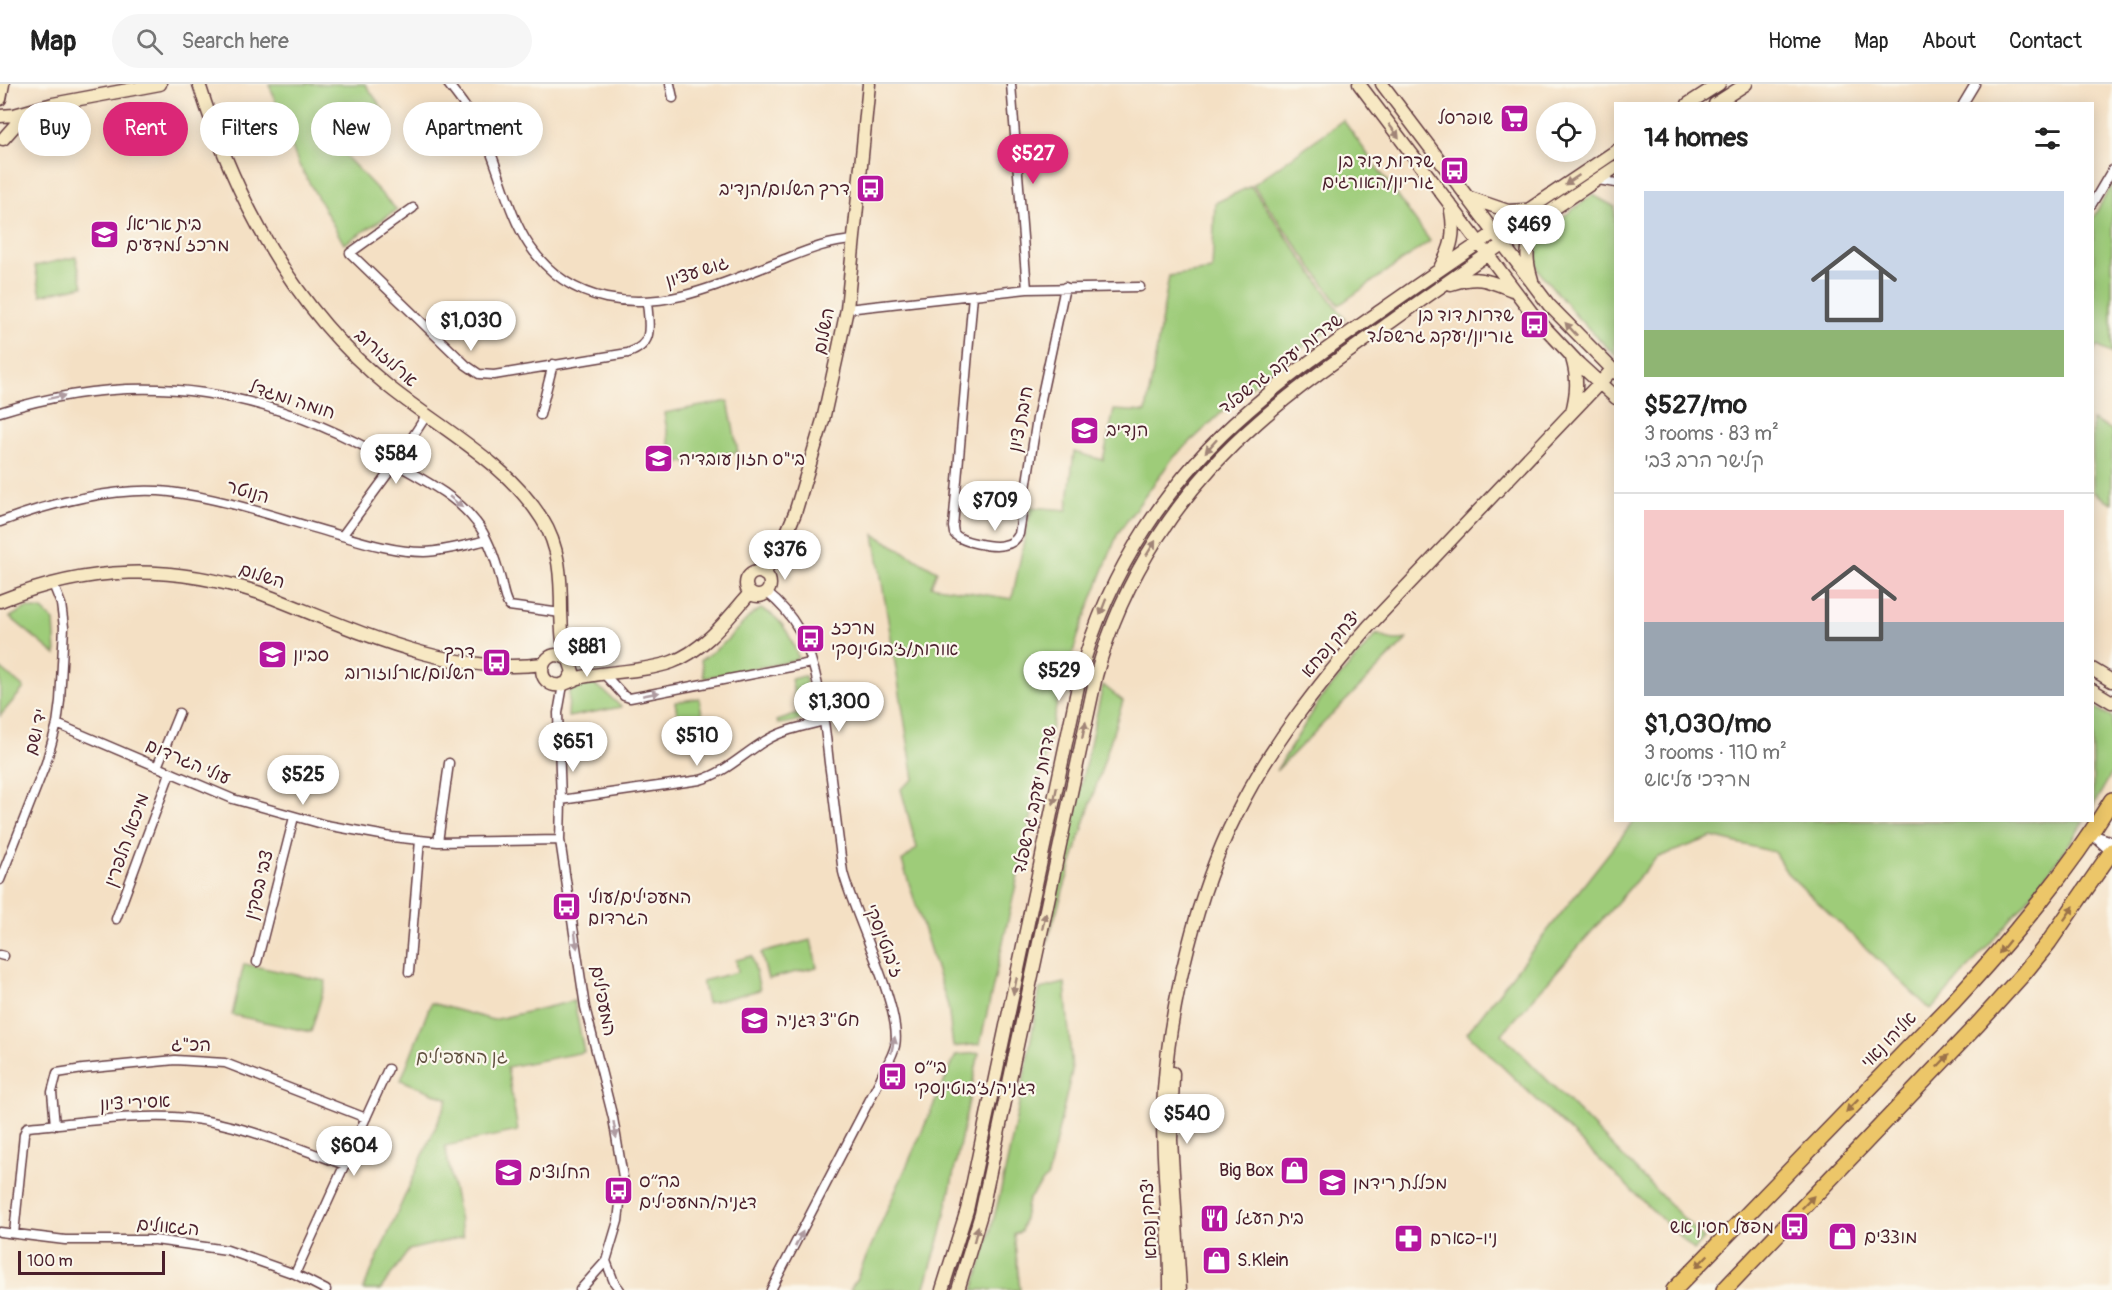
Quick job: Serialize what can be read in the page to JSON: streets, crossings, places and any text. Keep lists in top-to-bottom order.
{
  "streets": {
    "highway": ["אליהו נאוי"],
    "street": [
      "גוש עציון",
      "השלום",
      "ארלוזורוב",
      "שדרות יעקב גרשפלד",
      "חומה ומגדל",
      "חיבת ציון",
      "הנוטר",
      "יצחק נפחא",
      "יד ושם",
      "עולי הגרדום",
      "מיכאל הלפרין",
      "צבי בסקין",
      "ז'בוטינסקי",
      "המעפילים",
      "הכ\"ג",
      "אסירי ציון",
      "הגאולים"
    ]
  },
  "crossings": [
    ["גוש עציון", "השלום"],
    ["השלום", "ארלוזורוב"],
    ["השלום", "יד ושם"],
    ["השלום", "ז'בוטינסקי"],
    ["השלום", "המעפילים"],
    ["ארלוזורוב", "חומה ומגדל"],
    ["ארלוזורוב", "המעפילים"],
    ["חומה ומגדל", "הנוטר"],
    ["יד ושם", "עולי הגרדום"],
    ["עולי הגרדום", "מיכאל הלפרין"],
    ["עולי הגרדום", "צבי בסקין"],
    ["עולי הגרדום", "המעפילים"],
    ["הכ\"ג", "אסירי ציון"],
    ["אסירי ציון", "הגאולים"]
  ],
  "one_way": ["חומה ומגדל", "ז'בוטינסקי", "המעפילים"],
  "parks": ["גן המעפילים"],
  "places": {
    "supermarket": ["שופרסל"],
    "bus stop": [
      "שדרות דוד בן גוריון/האורגים",
      "דרך השלום/הנדיב",
      "שדרות דוד בן גוריון/יעקב גרשפלד",
      "מרכז אורות/ז׳בוטינסקי",
      "דרך השלום/ארלוזורוב",
      "המעפילים/עולי הגרדום",
      "בי״ס דגניה/ז׳בוטינסקי",
      "בה״ס דגניה/המעפילים",
      "מפעל חסין אש"
    ],
    "school or university": [
      "בית אריאל מרכז למדעים",
      "הנדיב",
      "בי\"ס חזון עובדיה",
      "סביון",
      "חט''צ דגניה",
      "החלוצים",
      "מכללת רידמן"
    ],
    "shop": ["Big Box", "מוצצים", "S.Klein"],
    "restaurant": ["בית העגל"],
    "pharmacy": ["ניו-פארם"]
  },
  "scale_bar": "100 m",
  "page": {
    "header": "Map",
    "search": "Search here",
    "nav": [
      "Home",
      "Map",
      "About",
      "Contact"
    ],
    "chip": [
      "Buy",
      "Rent",
      "Filters",
      "New",
      "Apartment"
    ],
    "heading": "14 homes",
    "price": [
      "$527",
      "$469",
      "$1,030",
      "$584",
      "$709",
      "$376",
      "$881",
      "$529",
      "$1,300",
      "$510",
      "$651",
      "$525",
      "$540",
      "$604"
    ],
    "list": [
      {
        "name": "$527/mo",
        "note": "3 rooms · 83 m² · קלישר הרב צבי"
      },
      {
        "name": "$1,030/mo",
        "note": "3 rooms · 110 m² · מרדכי עליאש"
      }
    ],
    "scale": "100 m"
  }
}
